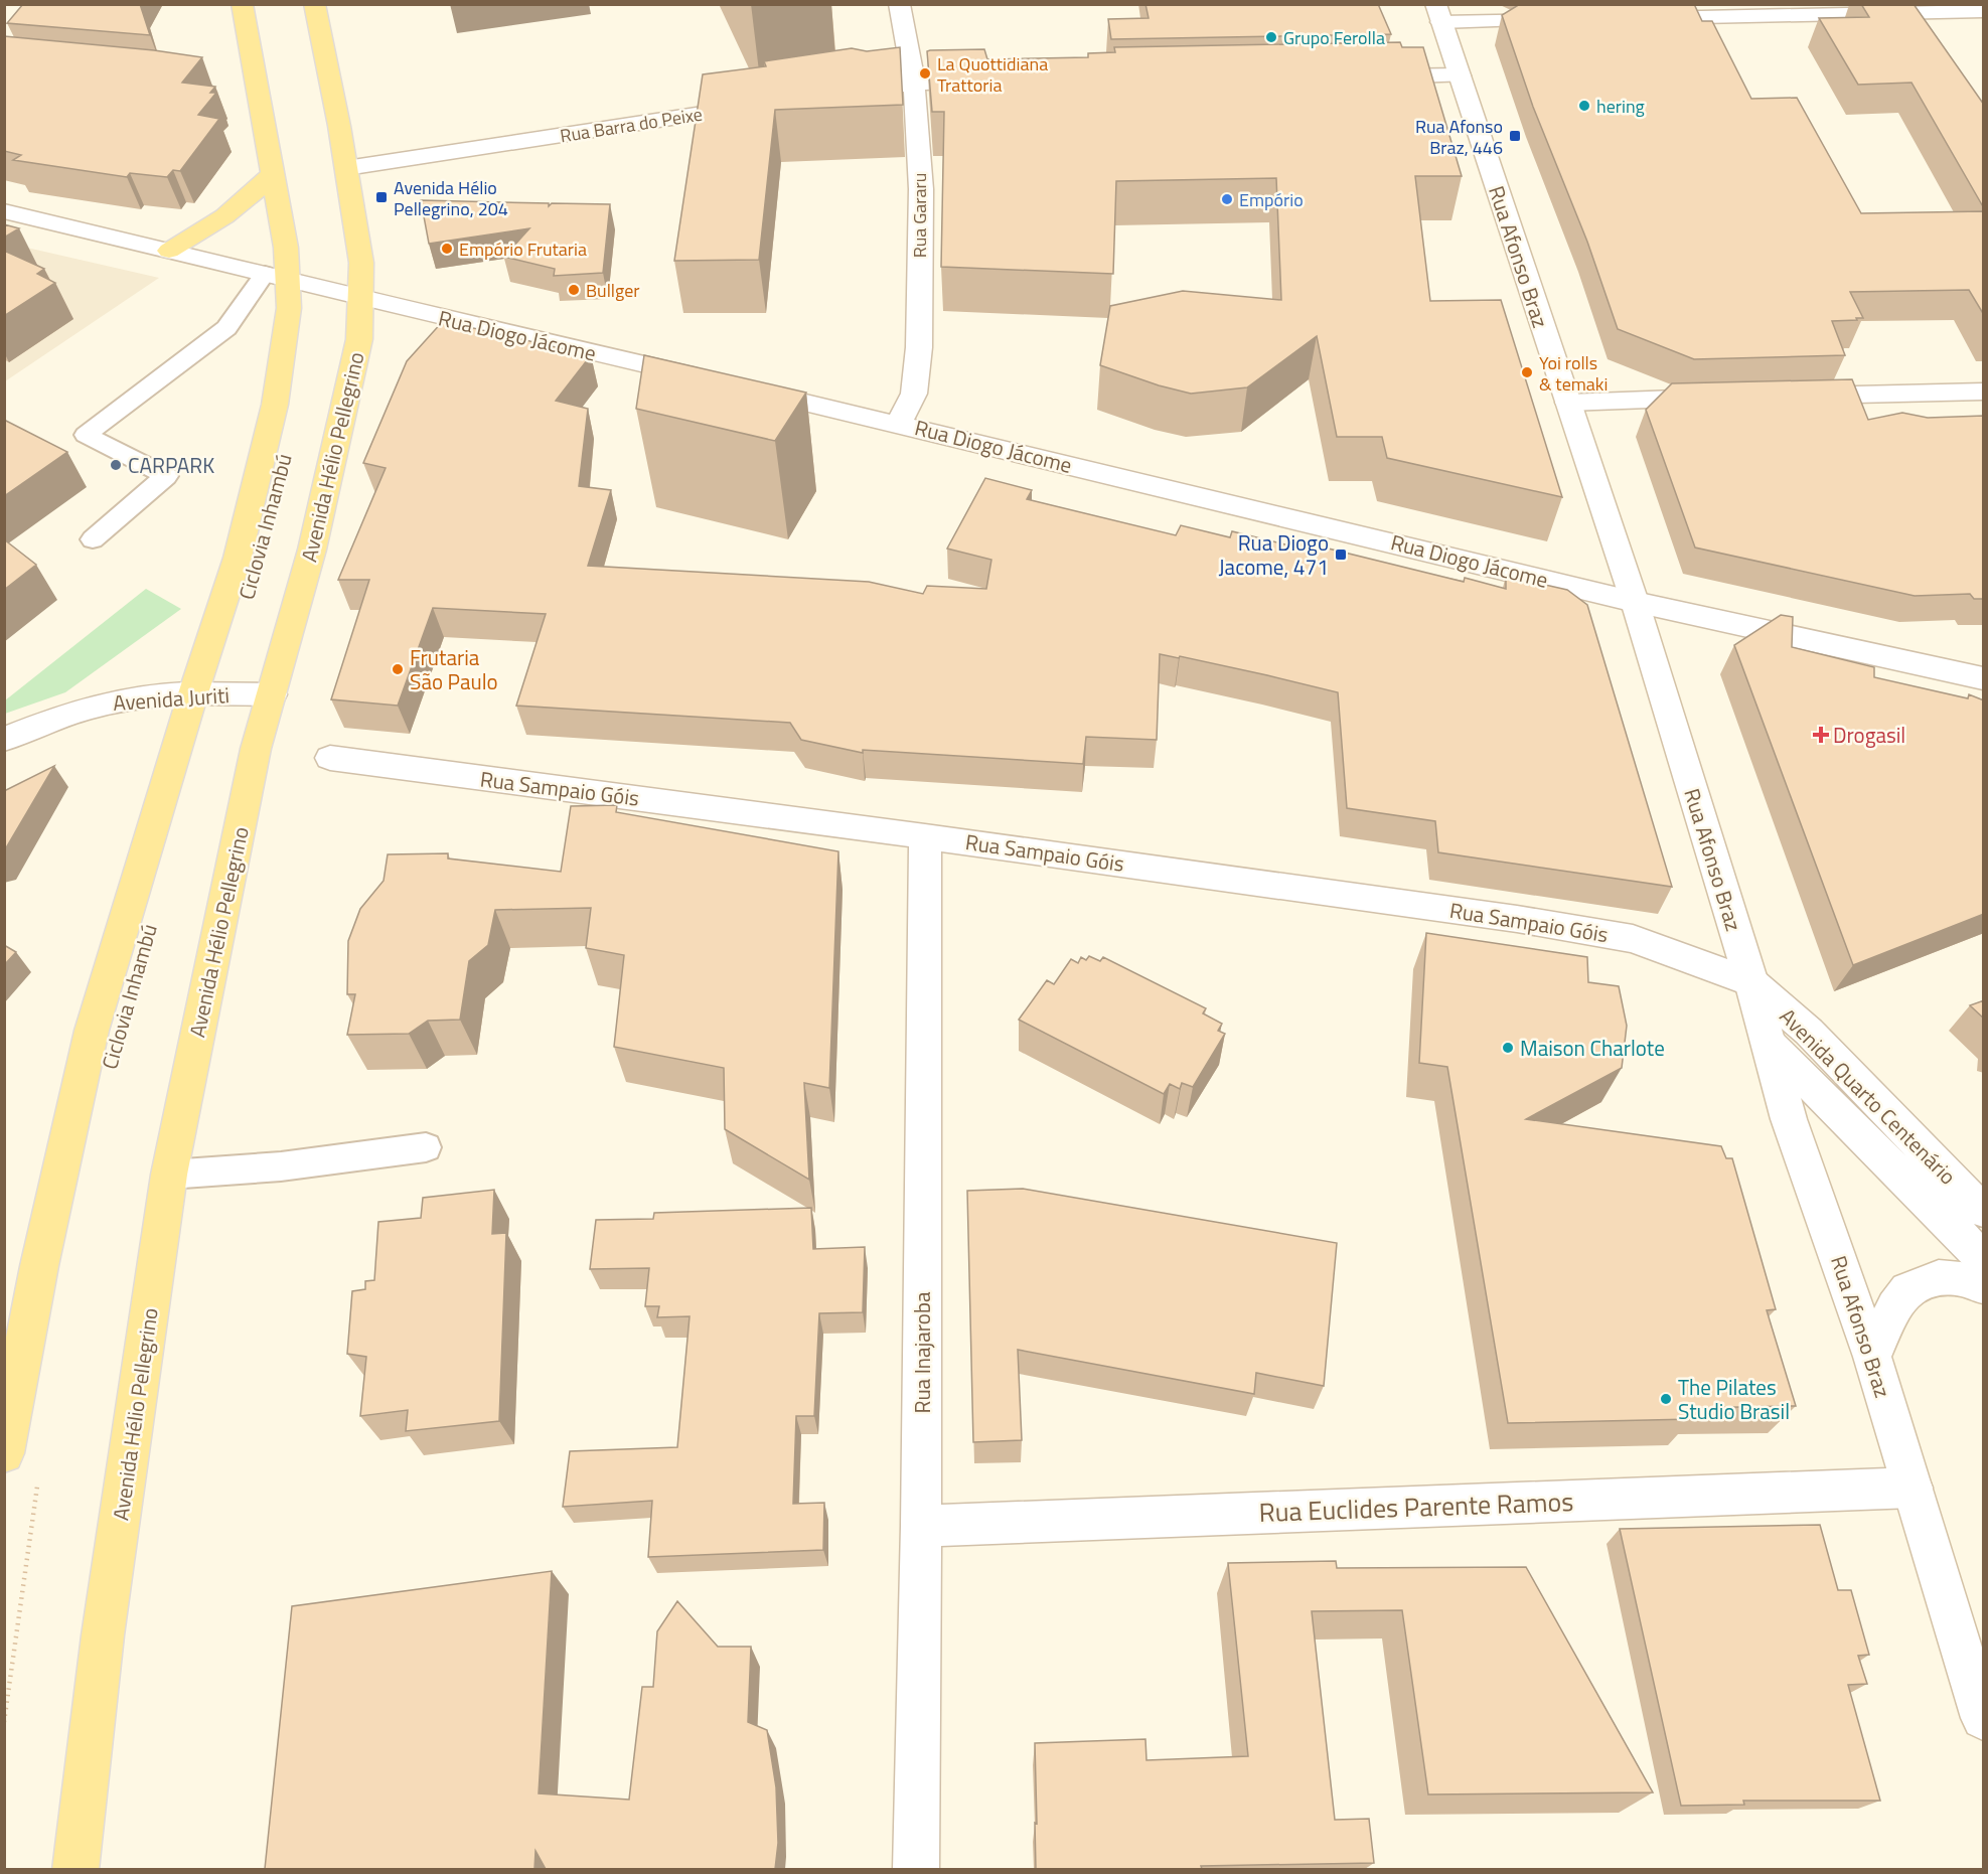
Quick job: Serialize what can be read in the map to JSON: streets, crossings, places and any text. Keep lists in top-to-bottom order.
{
  "streets": {
    "main road": ["Avenida Hélio Pellegrino"],
    "street": [
      "Rua Barra do Peixe",
      "Rua Gararu",
      "Rua Afonso Braz",
      "Rua Diogo Jácome",
      "Avenida Juriti",
      "Rua Sampaio Góis",
      "Avenida Quarto Centenário",
      "Rua Inajaroba",
      "Rua Euclides Parente Ramos"
    ]
  },
  "crossings": [
    ["Rua Barra do Peixe", "Avenida Hélio Pellegrino"],
    ["Rua Gararu", "Rua Diogo Jácome"],
    ["Rua Afonso Braz", "Rua Diogo Jácome"],
    ["Rua Afonso Braz", "Rua Sampaio Góis"],
    ["Rua Afonso Braz", "Avenida Quarto Centenário"],
    ["Rua Afonso Braz", "Rua Euclides Parente Ramos"],
    ["Rua Diogo Jácome", "Avenida Hélio Pellegrino"],
    ["Avenida Hélio Pellegrino", "Avenida Juriti"],
    ["Rua Sampaio Góis", "Avenida Quarto Centenário"],
    ["Rua Sampaio Góis", "Rua Inajaroba"],
    ["Rua Inajaroba", "Rua Euclides Parente Ramos"]
  ],
  "places": {
    "other": [
      "Grupo Ferolla",
      "La Quottidiana Trattoria",
      "hering",
      "Empório",
      "Empório Frutaria",
      "Bullger",
      "Yoi rolls & temaki",
      "CARPARK",
      "Frutaria São Paulo",
      "Maison Charlote",
      "The Pilates Studio Brasil"
    ],
    "transit": ["Rua Afonso Braz, 446", "Avenida Hélio Pellegrino, 204", "Rua Diogo Jacome, 471"],
    "health": ["Drogasil"]
  }
}
